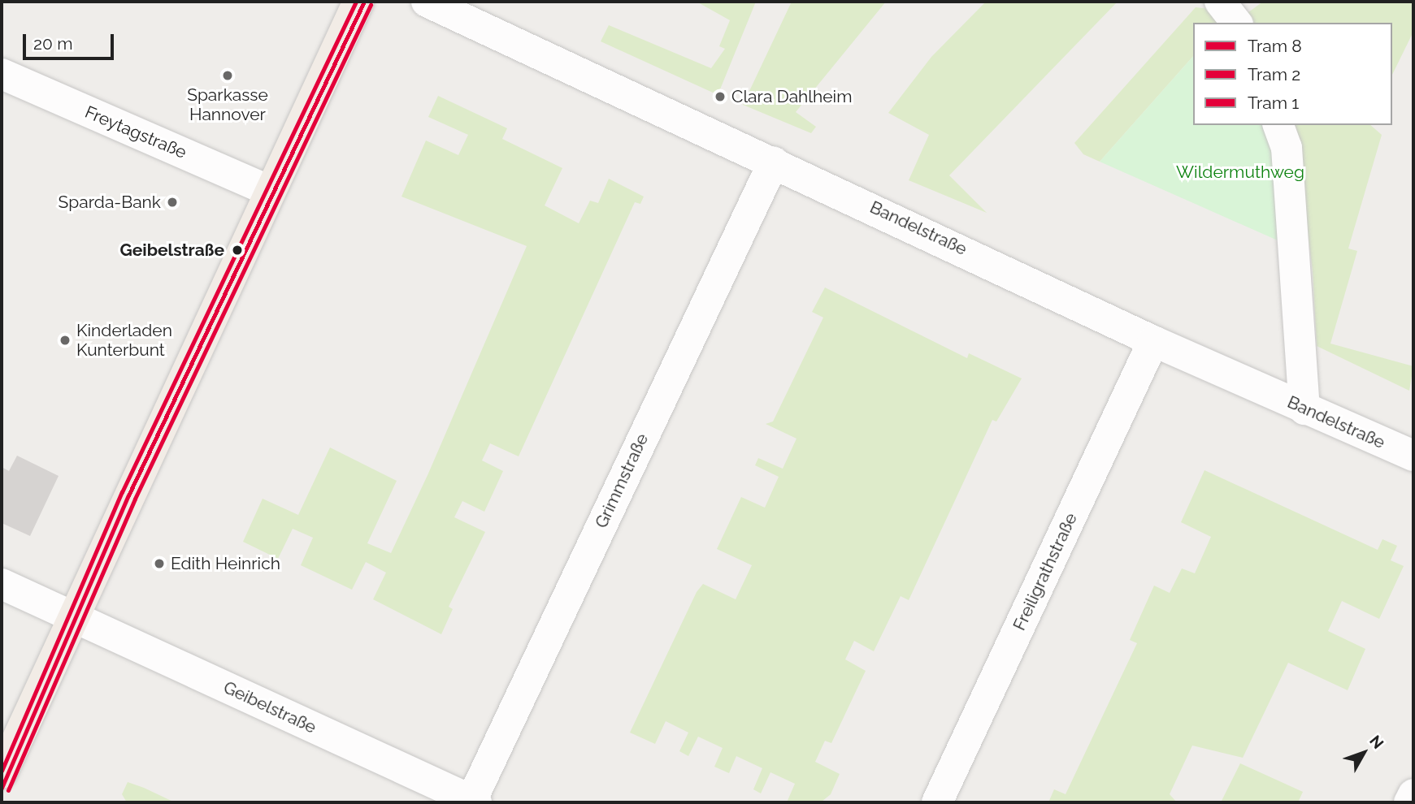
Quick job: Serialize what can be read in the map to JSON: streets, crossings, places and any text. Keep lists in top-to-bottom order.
{
  "streets": {
    "street": [
      "Freytagstraße",
      "Bandelstraße",
      "Grimmstraße",
      "Freiligrathstraße",
      "Geibelstraße"
    ]
  },
  "crossings": [
    ["Bandelstraße", "Grimmstraße"],
    ["Bandelstraße", "Freiligrathstraße"],
    ["Grimmstraße", "Geibelstraße"]
  ],
  "parks": ["Wildermuthweg"],
  "places": [
    "Sparkasse Hannover",
    "Clara Dahlheim",
    "Sparda-Bank",
    "Geibelstraße",
    "Kinderladen Kunterbunt",
    "Edith Heinrich"
  ],
  "lines": ["tram line 8", "tram line 1", "tram line 2"],
  "legend": ["Tram 8", "Tram 2", "Tram 1"],
  "scale_bar": "20 m",
  "north": "top right"
}
